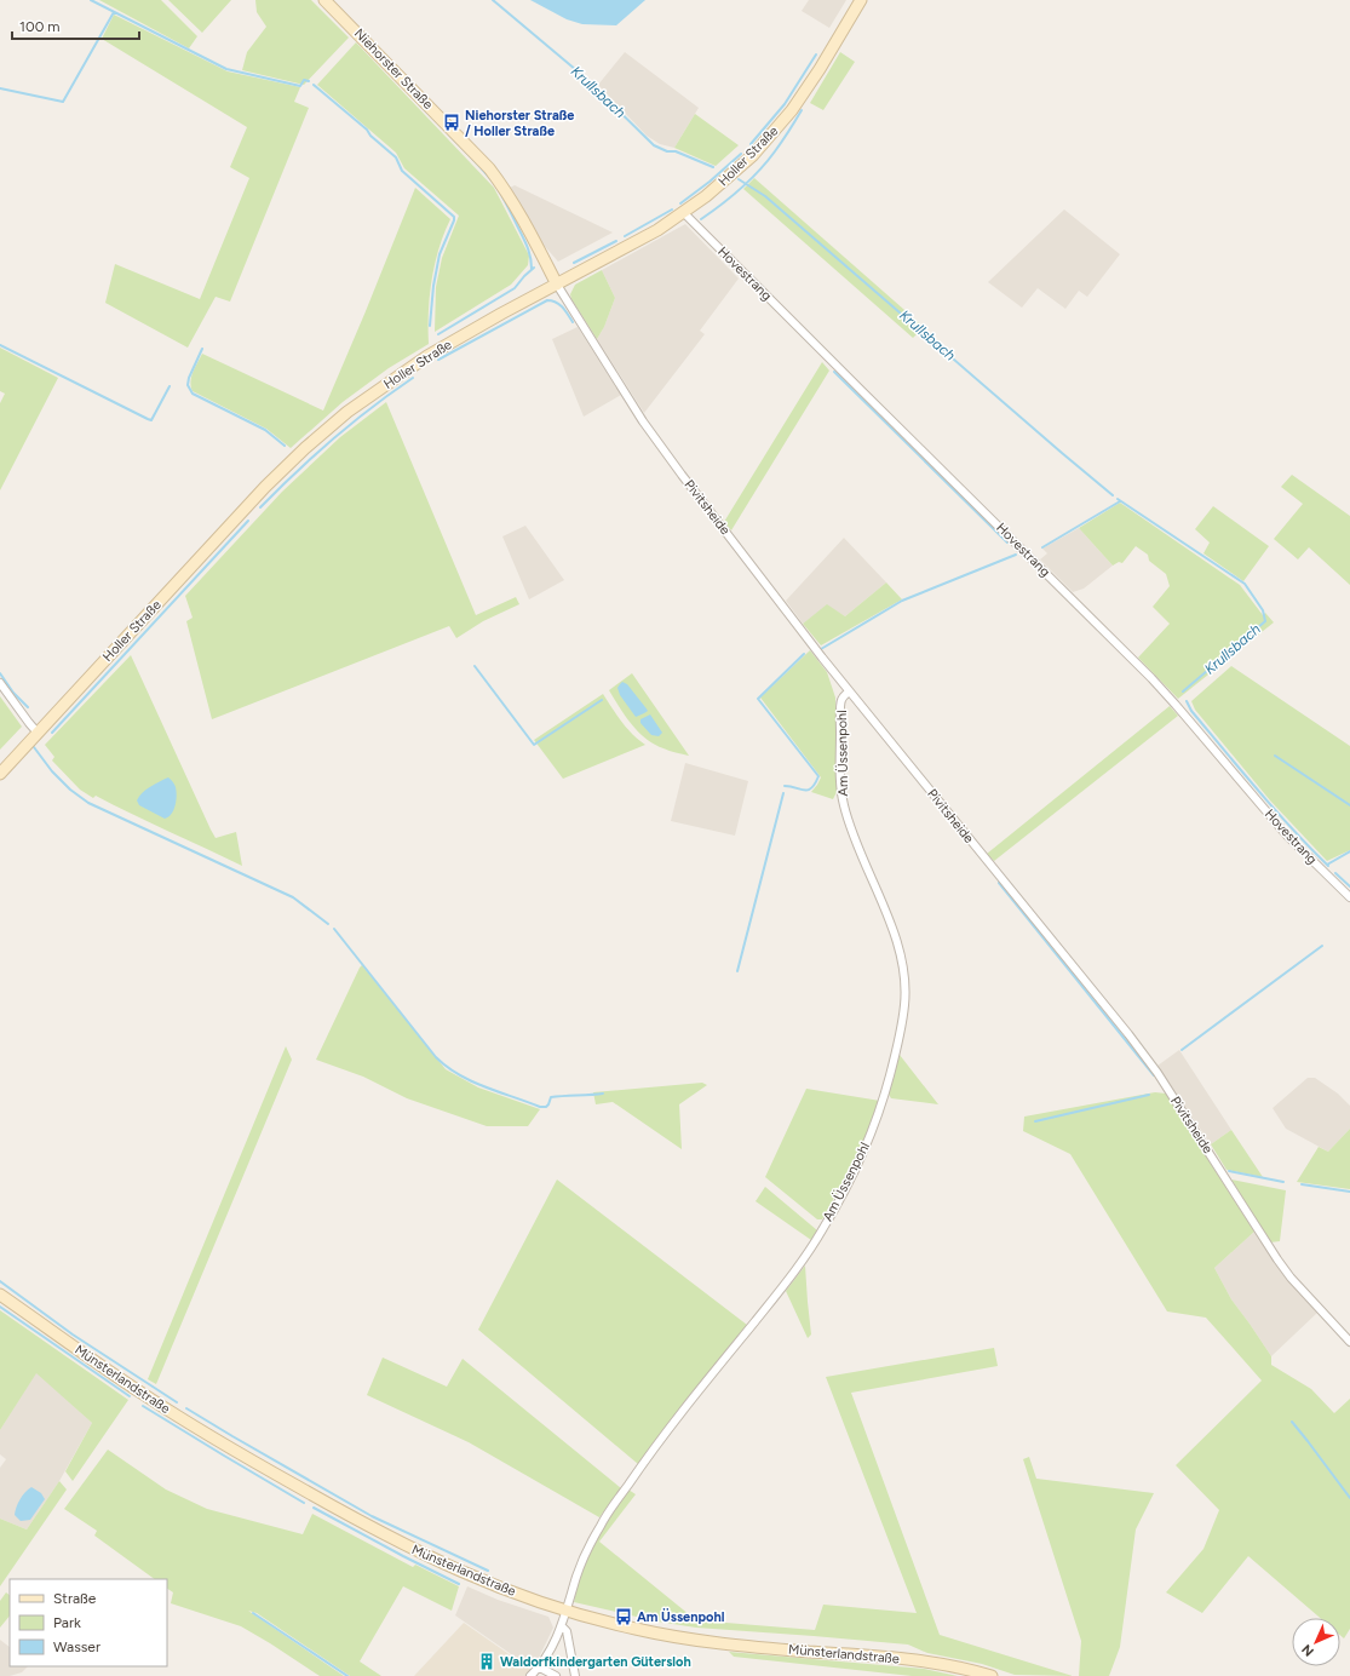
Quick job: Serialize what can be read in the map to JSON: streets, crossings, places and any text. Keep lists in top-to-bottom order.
{
  "streets": {
    "street": [
      "Niehorster Straße",
      "Holler Straße",
      "Hovestrang",
      "Pivitsheide",
      "Am Üssenpohl",
      "Münsterlandstraße"
    ]
  },
  "crossings": [
    ["Niehorster Straße", "Holler Straße"],
    ["Niehorster Straße", "Pivitsheide"],
    ["Holler Straße", "Hovestrang"],
    ["Holler Straße", "Pivitsheide"],
    ["Pivitsheide", "Am Üssenpohl"],
    ["Am Üssenpohl", "Münsterlandstraße"]
  ],
  "water": ["Krullsbach"],
  "places": {
    "bus stop": ["Niehorster Straße / Holler Straße", "Am Üssenpohl"],
    "building": ["Waldorfkindergarten Gütersloh"]
  },
  "legend": ["Straße", "Park", "Wasser"],
  "scale_bar": "100 m",
  "north": "bottom left"
}
